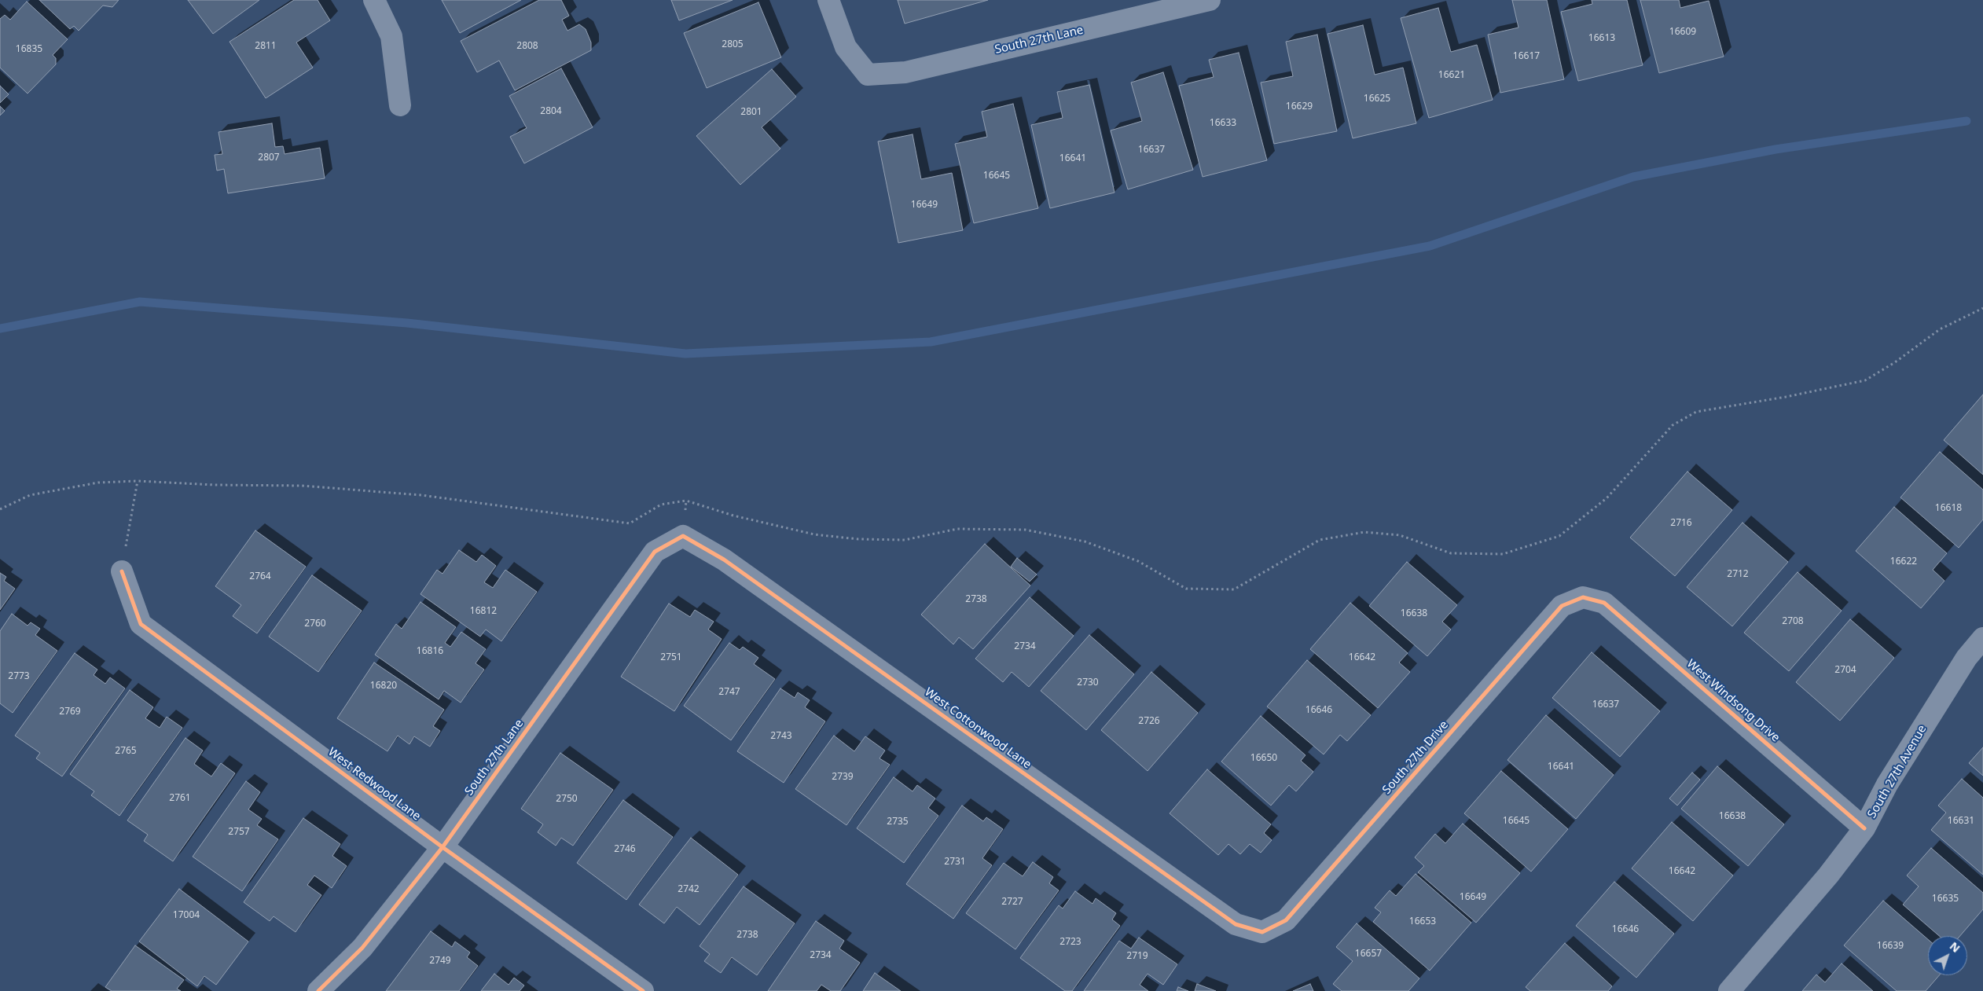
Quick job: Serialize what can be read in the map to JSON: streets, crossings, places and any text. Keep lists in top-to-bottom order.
{
  "streets": {
    "street": [
      "South 27th Lane",
      "West Windsong Drive",
      "West Cottonwood Lane",
      "South 27th Drive",
      "South 27th Avenue",
      "West Redwood Lane"
    ]
  },
  "crossings": [
    ["South 27th Lane", "West Cottonwood Lane"],
    ["South 27th Lane", "West Redwood Lane"],
    ["West Windsong Drive", "South 27th Drive"],
    ["West Windsong Drive", "South 27th Avenue"],
    ["West Cottonwood Lane", "South 27th Drive"]
  ],
  "house_numbers": [
    "16609",
    "16613",
    "2805",
    "2811",
    "2808",
    "16835",
    "16617",
    "16621",
    "16625",
    "16629",
    "2804",
    "2801",
    "16633",
    "16637",
    "2807",
    "16641",
    "16645",
    "16649",
    "16618",
    "2716",
    "16622",
    "2712",
    "2764",
    "2738",
    "16812",
    "16638",
    "2708",
    "2760",
    "2734",
    "16816",
    "2751",
    "16642",
    "2704",
    "2773",
    "2730",
    "16820",
    "2747",
    "16637",
    "16646",
    "2769",
    "2726",
    "2743",
    "2765",
    "16650",
    "16641",
    "2739",
    "2761",
    "2750",
    "16638",
    "16645",
    "16631",
    "2735",
    "2757",
    "2746",
    "2731",
    "16642",
    "2742",
    "16649",
    "16635",
    "2727",
    "17004",
    "16653",
    "16646",
    "2738",
    "2723",
    "16639",
    "16657",
    "2734",
    "2719",
    "2749"
  ],
  "north": "top right"
}
